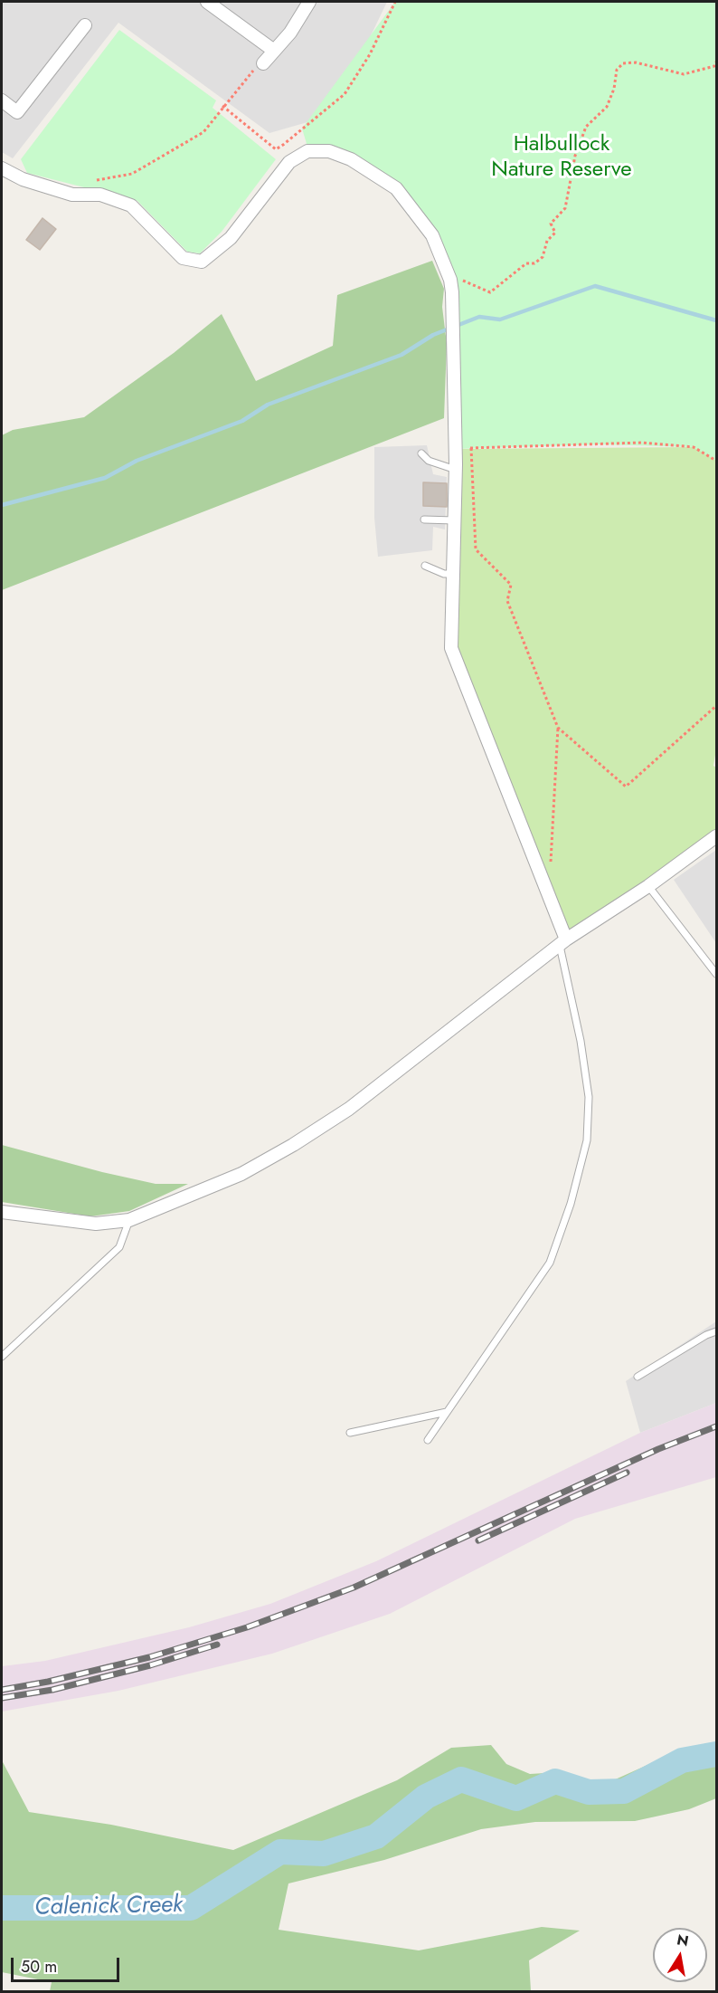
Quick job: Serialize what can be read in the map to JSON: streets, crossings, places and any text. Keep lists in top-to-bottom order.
{
  "water": ["Calenick Creek"],
  "parks": ["Halbullock Nature Reserve"],
  "scale_bar": "50 m",
  "north": "top"
}
